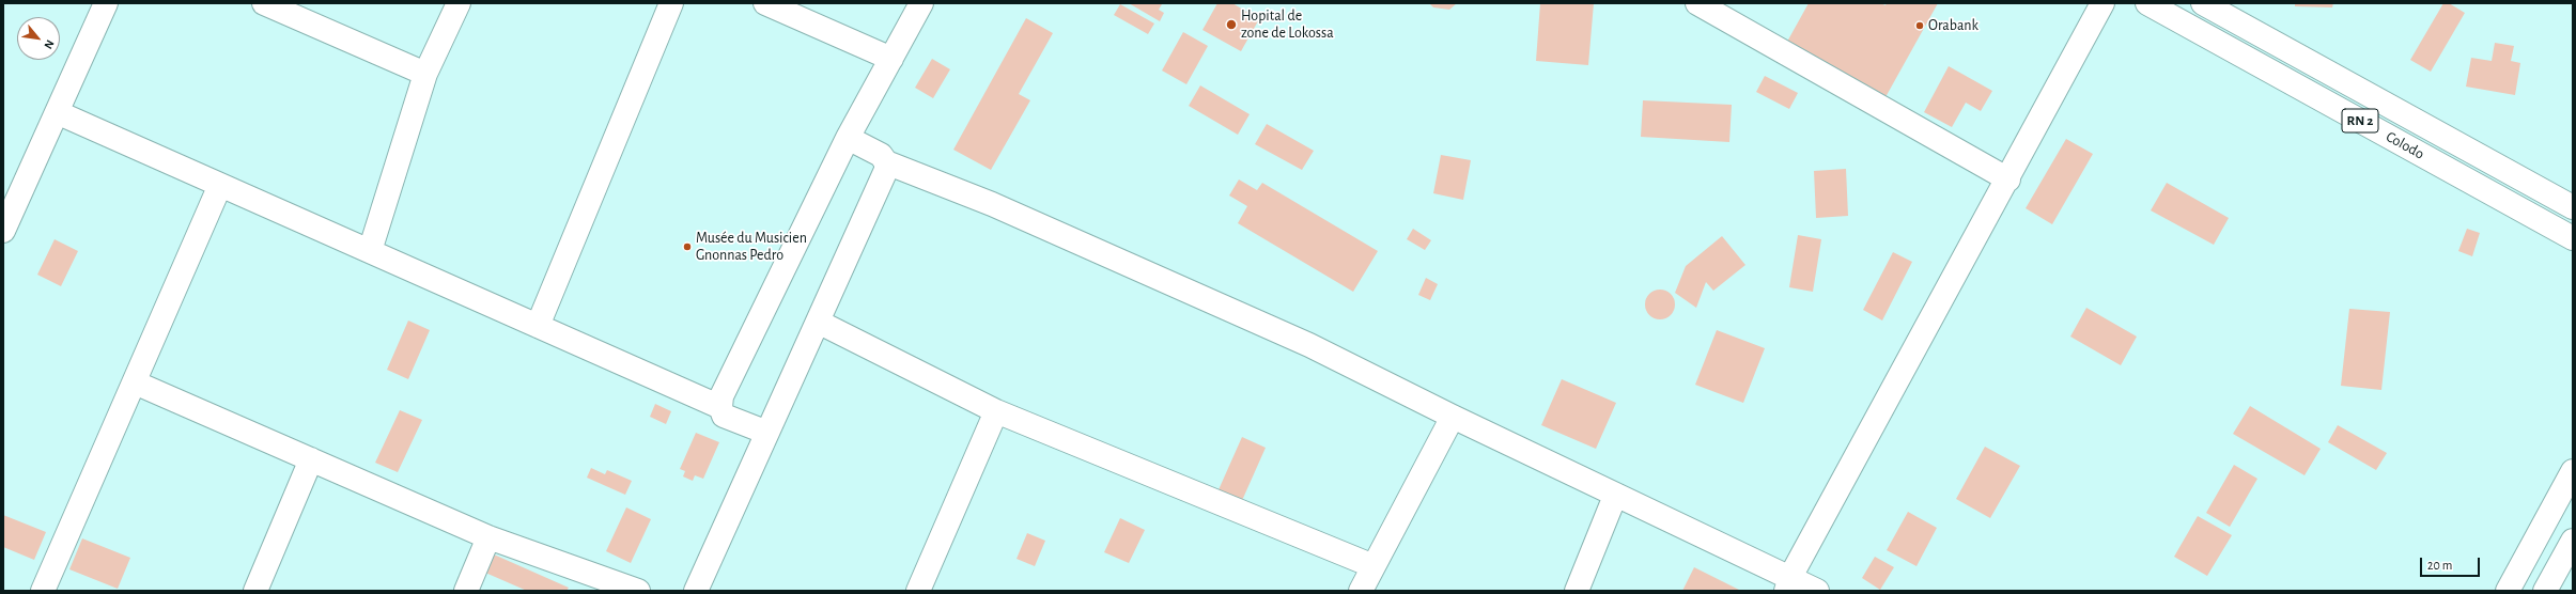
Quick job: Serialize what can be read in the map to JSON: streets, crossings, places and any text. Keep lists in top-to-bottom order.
{
  "streets": {
    "street": ["RN 2", "Colodo"]
  },
  "places": ["Hopital de zone de Lokossa", "Orabank", "Musée du Musicien Gnonnas Pedro"],
  "scale_bar": "20 m",
  "north": "bottom right"
}
